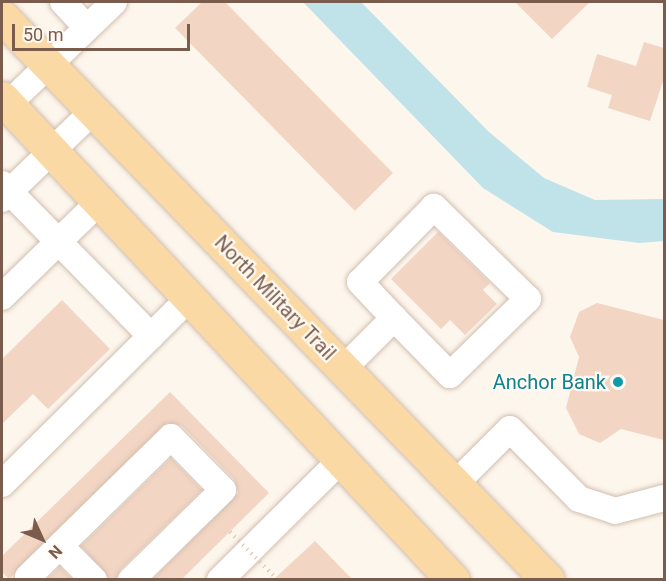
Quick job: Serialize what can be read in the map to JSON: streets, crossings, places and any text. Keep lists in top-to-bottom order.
{
  "streets": {
    "main road": ["North Military Trail"]
  },
  "places": ["Anchor Bank"],
  "scale_bar": "50 m",
  "north": "bottom right"
}
